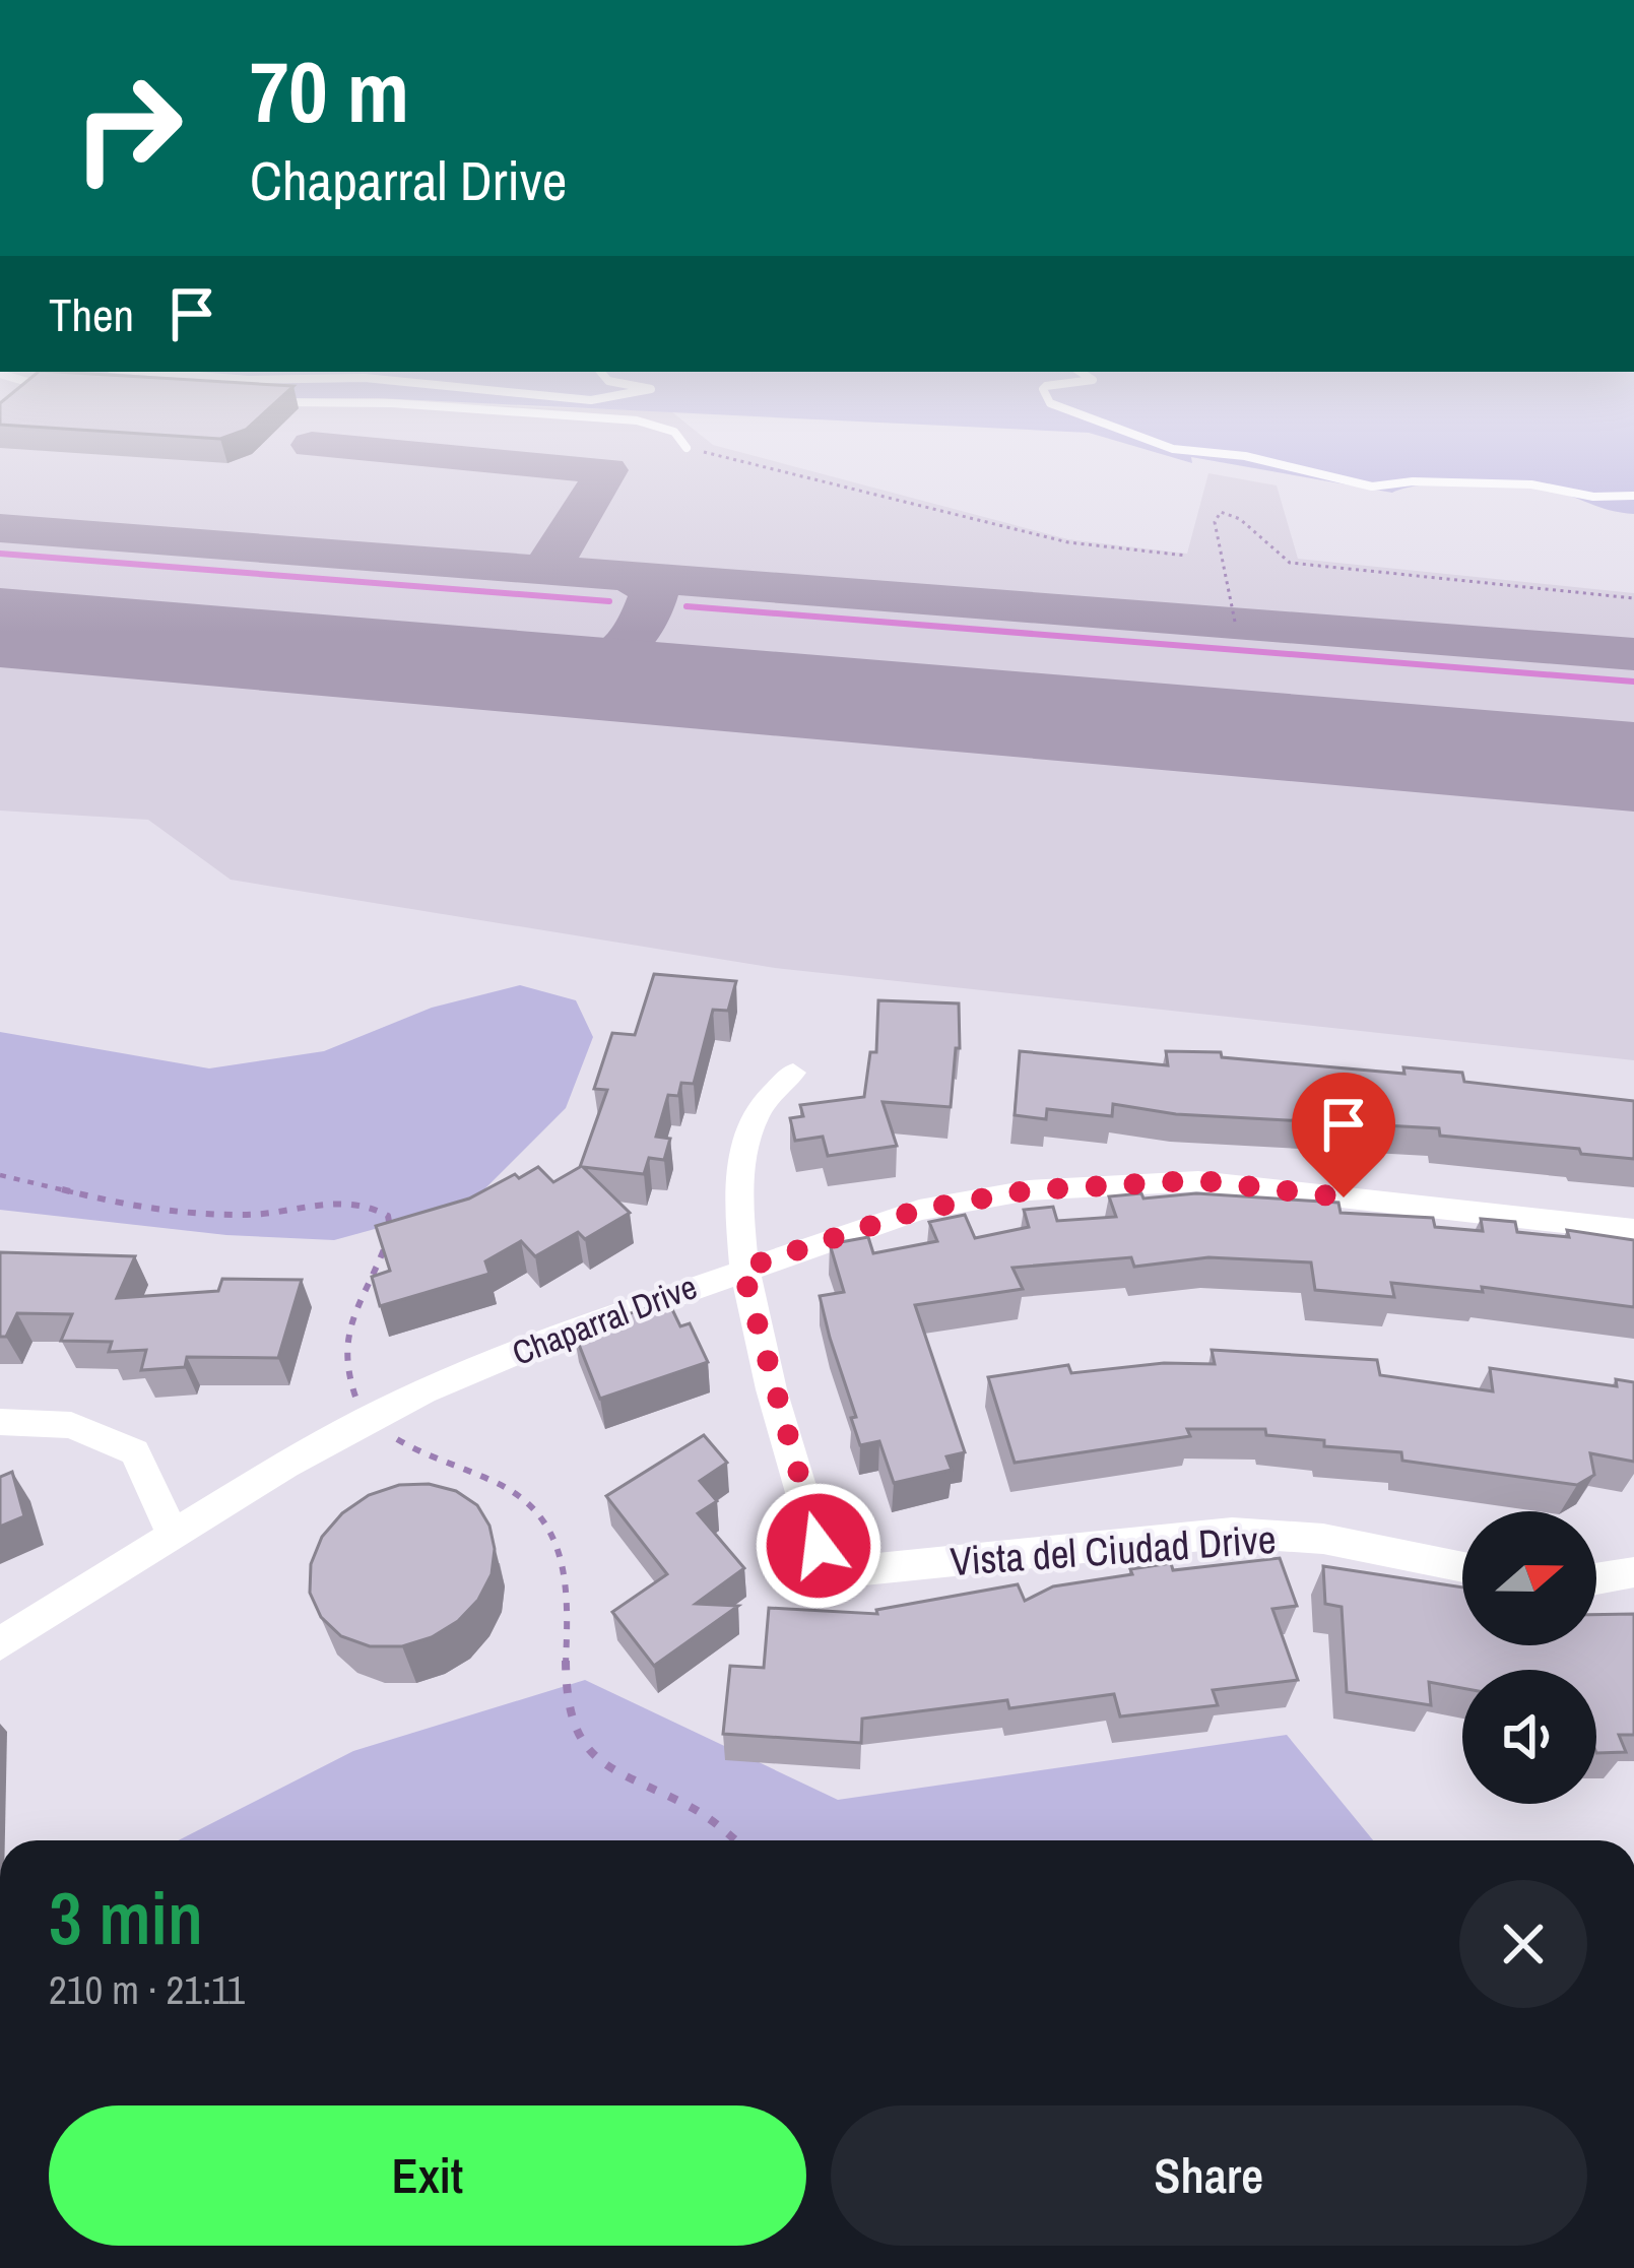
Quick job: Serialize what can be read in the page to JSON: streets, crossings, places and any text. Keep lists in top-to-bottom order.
{
  "streets": {
    "street": ["Chaparral Drive", "Vista del Ciudad Drive"]
  },
  "crossings": [
    ["Chaparral Drive", "Vista del Ciudad Drive"]
  ],
  "north": "right",
  "page": {
    "turn": ["70 m", "Chaparral Drive"],
    "then": "Then",
    "heading": ["3 min", "210 m · 21:11"],
    "buttons": ["Exit", "Share"]
  }
}
